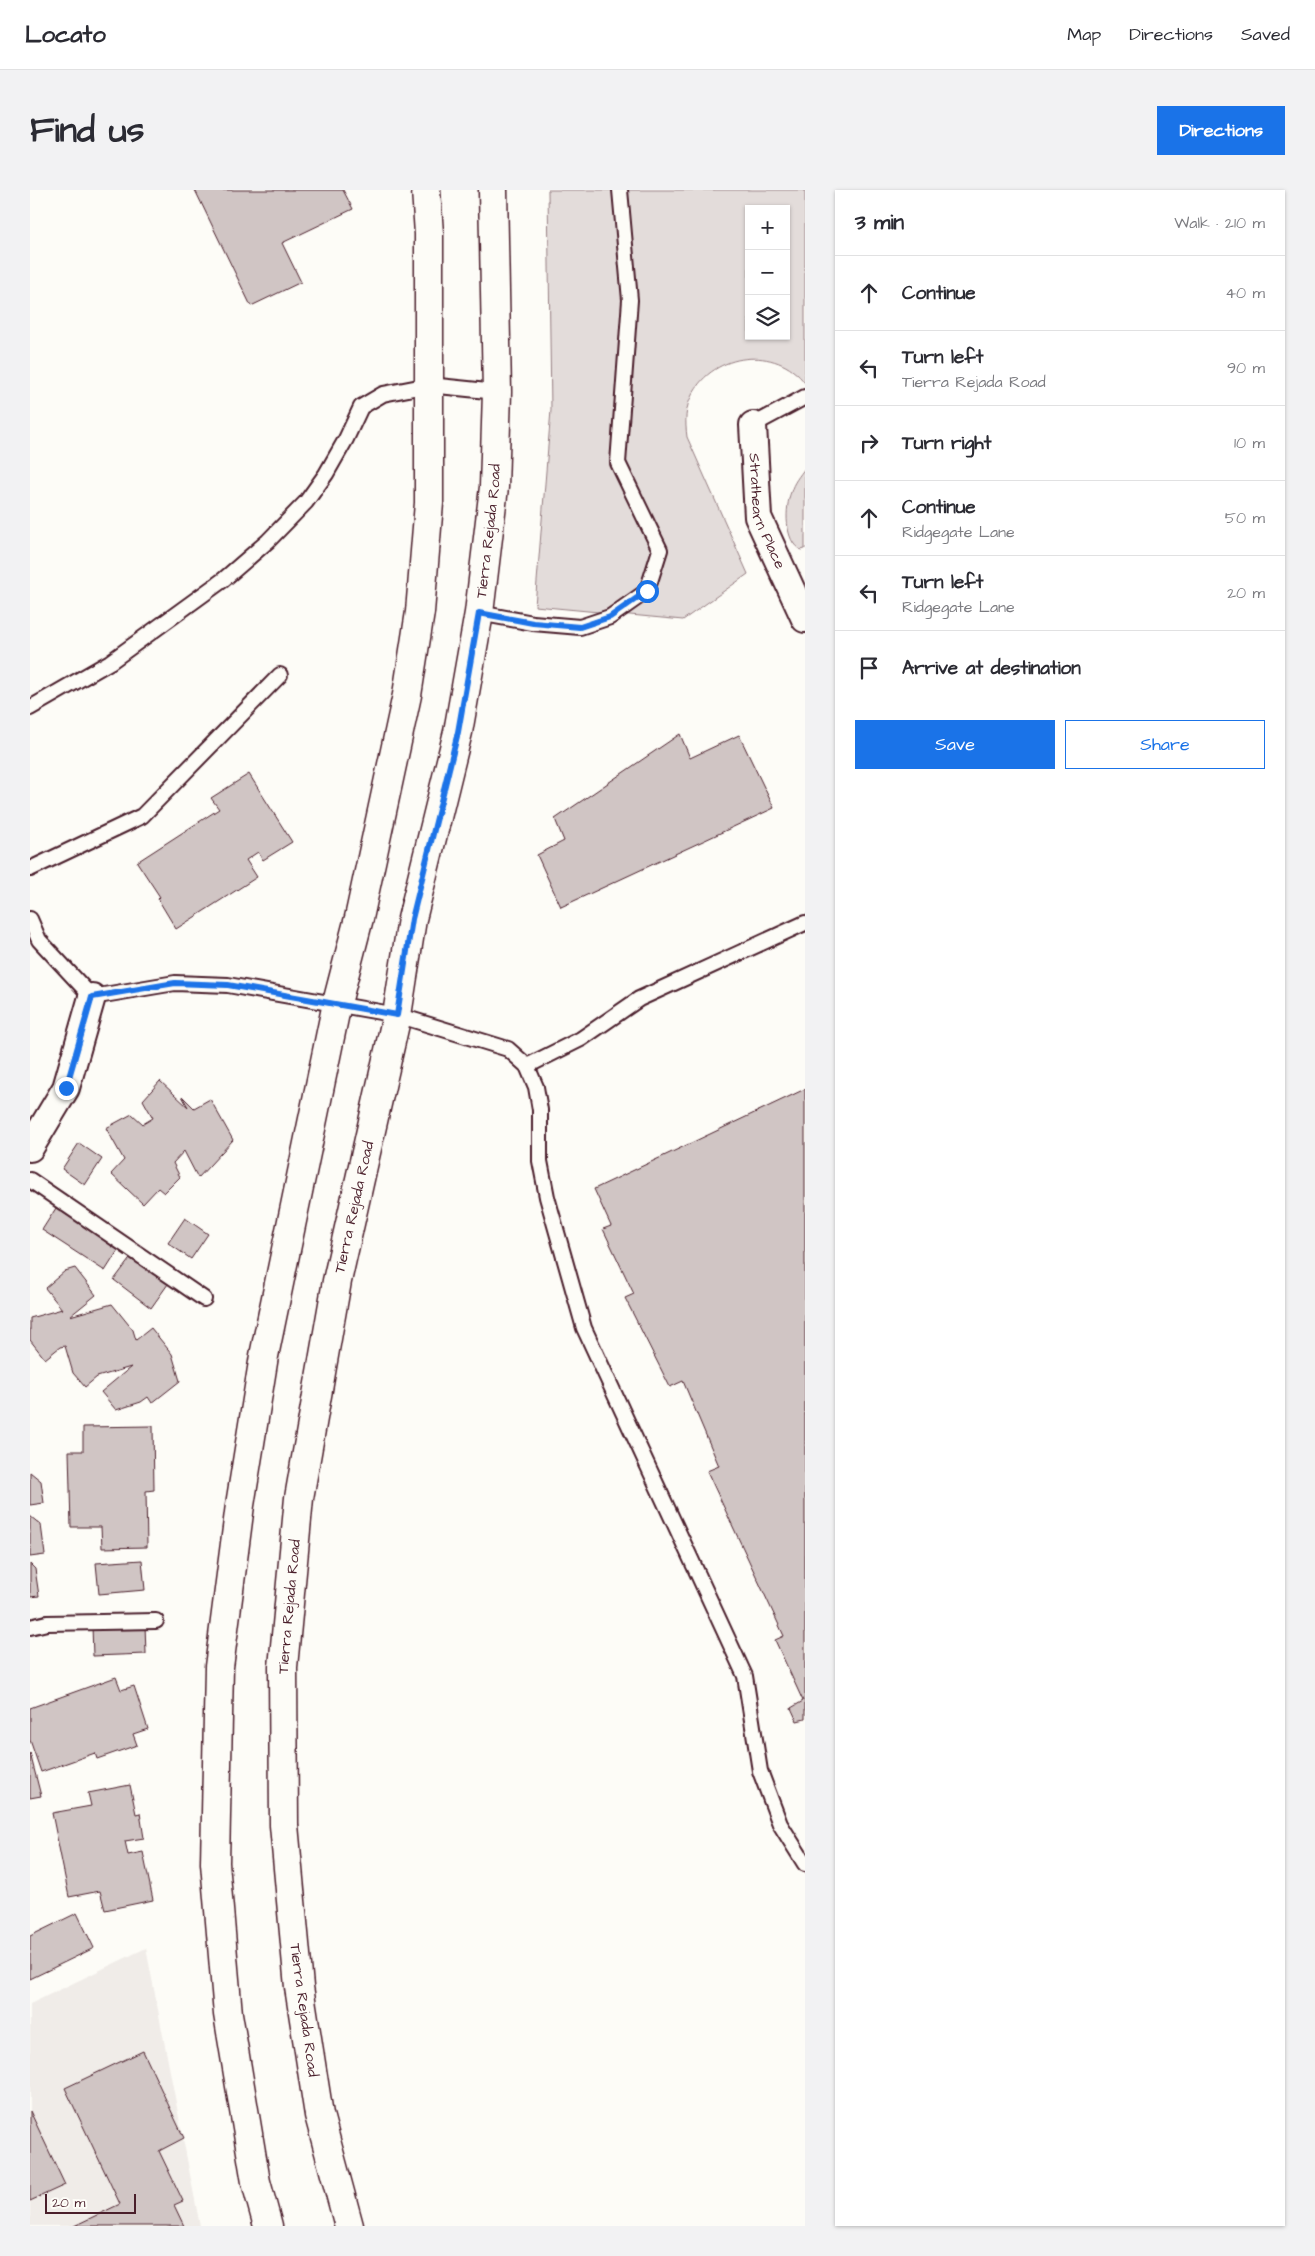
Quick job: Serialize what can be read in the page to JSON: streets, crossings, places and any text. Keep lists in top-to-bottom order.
{
  "streets": {
    "main road": ["Tierra Rejada Road"],
    "street": ["Strathearn Place"]
  },
  "scale_bar": "20 m",
  "page": {
    "header": "Locato",
    "nav": ["Map", "Directions", "Saved"],
    "title": "Find us",
    "buttons": [
      "Directions",
      ["Save", "Share"]
    ],
    "heading": ["3 min", "Walk · 210 m"],
    "map_buttons": ["+", "−"],
    "list": [
      ["Continue", "40 m"],
      ["Turn left", "Tierra Rejada Road", "90 m"],
      ["Turn right", "10 m"],
      ["Continue", "Ridgegate Lane", "50 m"],
      ["Turn left", "Ridgegate Lane", "20 m"],
      "Arrive at destination"
    ],
    "scale": "20 m"
  }
}
